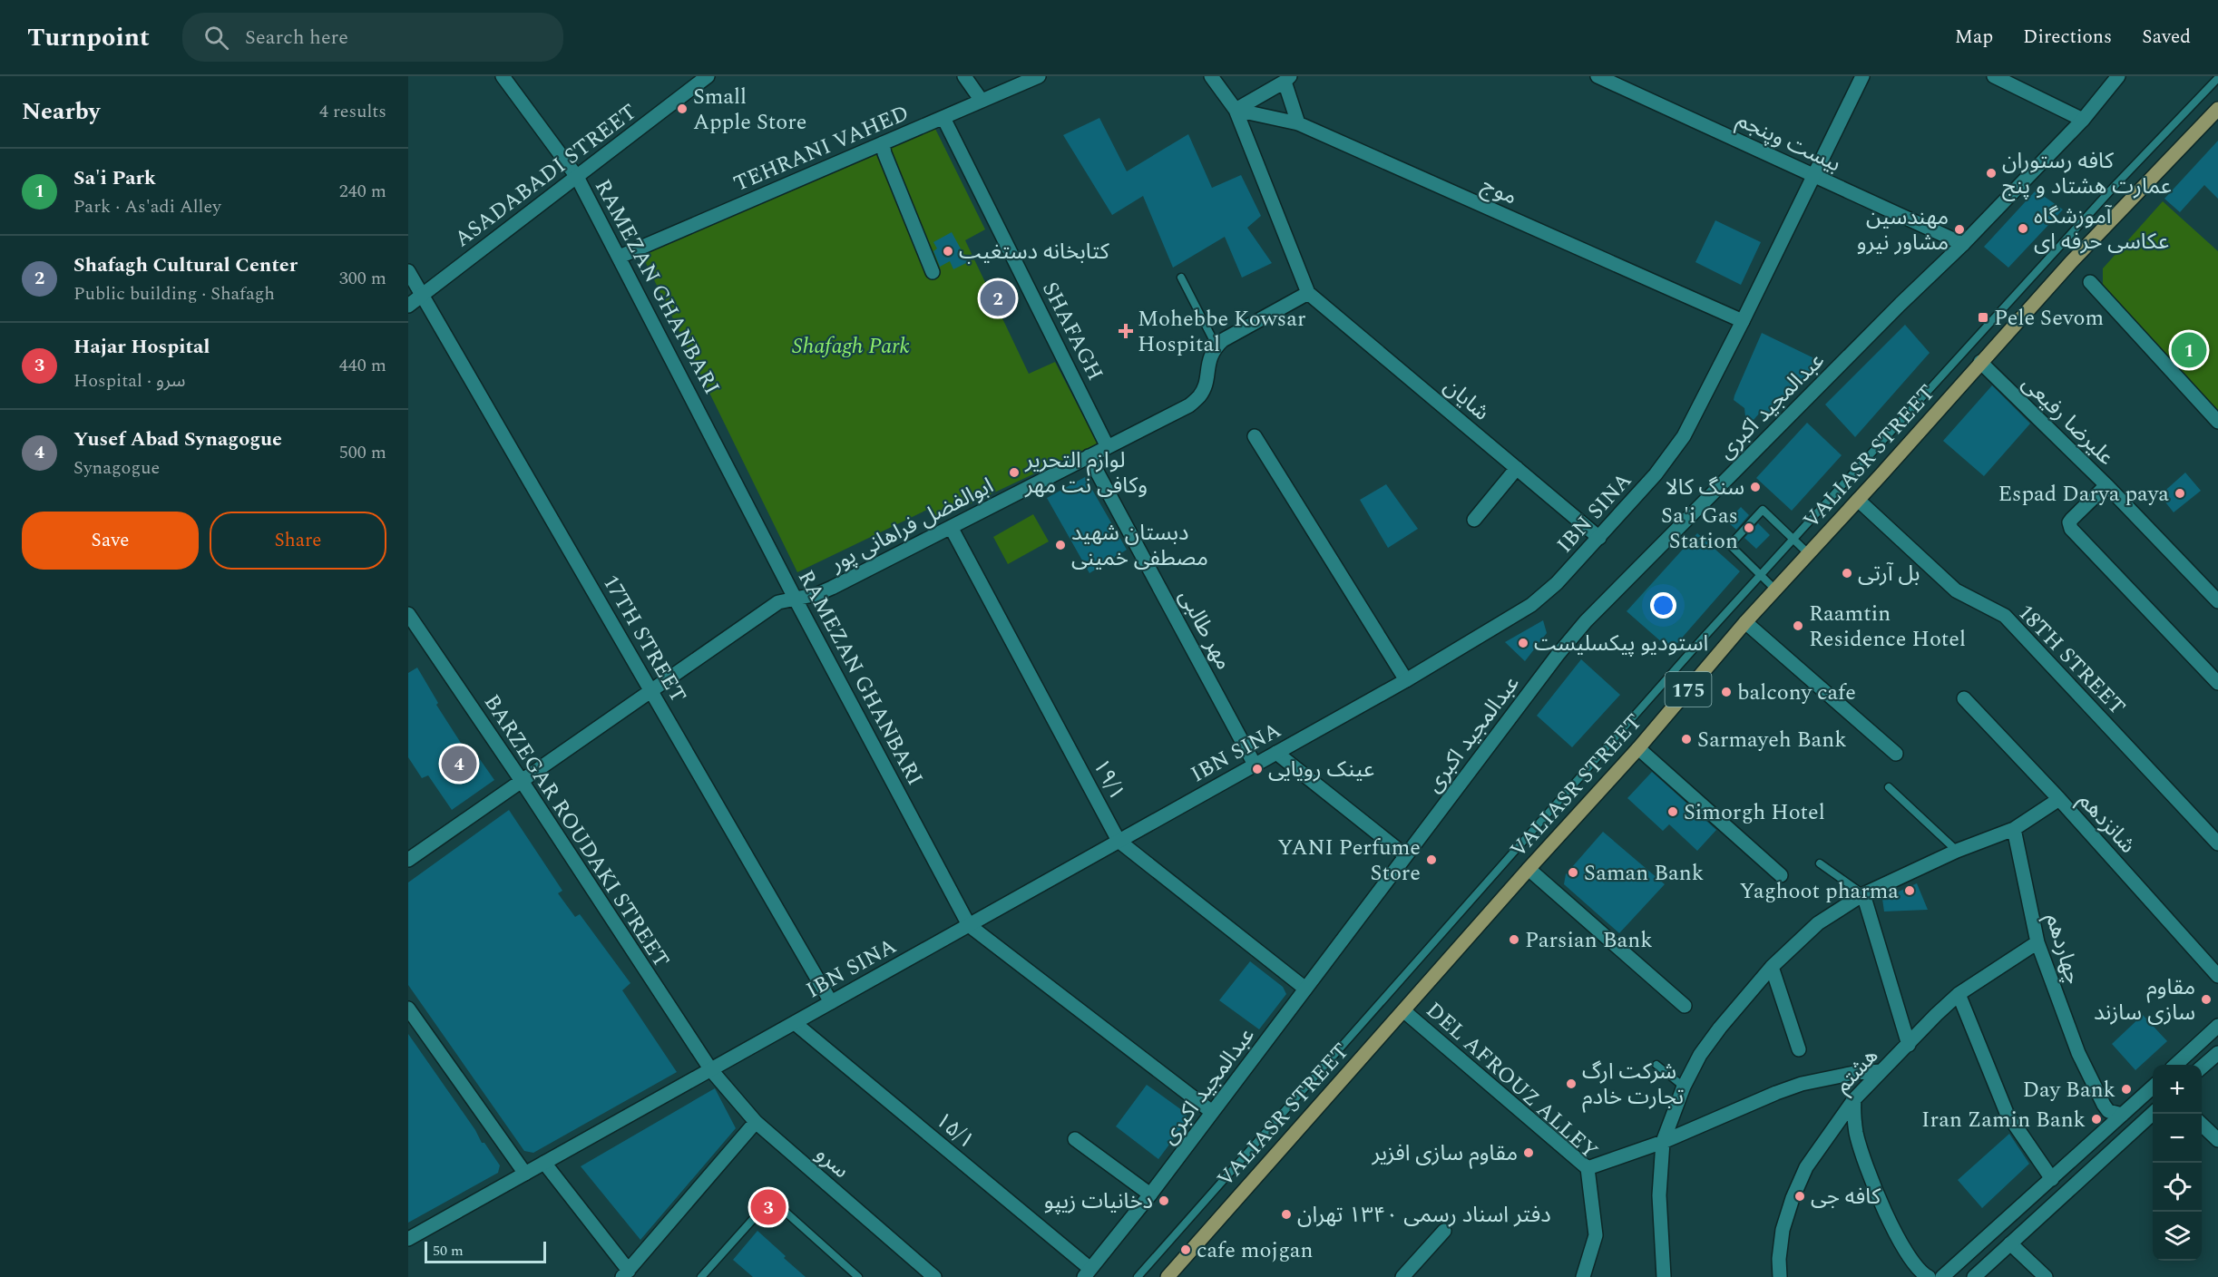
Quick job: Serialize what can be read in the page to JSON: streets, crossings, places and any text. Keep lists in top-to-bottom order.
{
  "streets": {
    "main road": ["VALIASR STREET", "175"],
    "street": [
      "بیست وپنجم",
      "TEHRANI VAHED",
      "ASADABADI STREET",
      "موج",
      "RAMEZAN GHANBARI",
      "SHAFAGH",
      "شایان",
      "عبدالمجید اکبری",
      "علیرضا رفیعی",
      "IBN SINA",
      "ابوالفضل فراهانی پور",
      "مهر طالبی",
      "17TH STREET",
      "18TH STREET",
      "۱۹/۱",
      "شانزدهم",
      "BARZEGAR ROUDAKI STREET",
      "چهاردهم",
      "هشتم",
      "DEL AFROUZ ALLEY",
      "۱۵/۱",
      "سرو"
    ]
  },
  "crossings": [
    ["بیست وپنجم", "عبدالمجید اکبری"],
    ["بیست وپنجم", "IBN SINA"],
    ["TEHRANI VAHED", "RAMEZAN GHANBARI"],
    ["TEHRANI VAHED", "SHAFAGH"],
    ["ASADABADI STREET", "RAMEZAN GHANBARI"],
    ["ASADABADI STREET", "17TH STREET"],
    ["موج", "IBN SINA"],
    ["RAMEZAN GHANBARI", "عبدالمجید اکبری"],
    ["RAMEZAN GHANBARI", "IBN SINA"],
    ["RAMEZAN GHANBARI", "ابوالفضل فراهانی پور"],
    ["SHAFAGH", "ابوالفضل فراهانی پور"],
    ["شایان", "IBN SINA"],
    ["عبدالمجید اکبری", "۱۹/۱"],
    ["عبدالمجید اکبری", "۱۵/۱"],
    ["علیرضا رفیعی", "VALIASR STREET"],
    ["VALIASR STREET", "18TH STREET"],
    ["VALIASR STREET", "DEL AFROUZ ALLEY"],
    ["IBN SINA", "مهر طالبی"],
    ["IBN SINA", "17TH STREET"],
    ["IBN SINA", "۱۹/۱"],
    ["IBN SINA", "BARZEGAR ROUDAKI STREET"],
    ["IBN SINA", "۱۵/۱"],
    ["IBN SINA", "سرو"],
    ["ابوالفضل فراهانی پور", "مهر طالبی"],
    ["ابوالفضل فراهانی پور", "17TH STREET"],
    ["ابوالفضل فراهانی پور", "۱۹/۱"],
    ["ابوالفضل فراهانی پور", "BARZEGAR ROUDAKI STREET"],
    ["BARZEGAR ROUDAKI STREET", "سرو"],
    ["چهاردهم", "هشتم"]
  ],
  "parks": ["Shafagh Park"],
  "places": {
    "other": [
      "Small Apple Store",
      "کافه رستوران عمارت هشتاد و پنج",
      "آموزشگاه عکاسی حرفه ای",
      "مهندسین مشاور نیرو",
      "کتابخانه دستغیب",
      "لوازم التحریر وکافی نت مهر",
      "سنگ کالا",
      "Espad Darya paya",
      "Sa'i Gas Station",
      "دبستان شهید مصطفی خمینی",
      "بل آرتی",
      "Raamtin Residence Hotel",
      "استودیو پیکسلیست",
      "balcony cafe",
      "Sarmayeh Bank",
      "عینک رویایی",
      "Simorgh Hotel",
      "YANI Perfume Store",
      "Saman Bank",
      "Yaghoot pharma",
      "Parsian Bank",
      "مقاوم سازی سازند",
      "شرکت ارگ تجارت خادم",
      "Day Bank",
      "Iran Zamin Bank",
      "مقاوم سازی افزیر",
      "کافه جی",
      "دخانیات زیپو",
      "دفتر اسناد رسمی ۱۳۴۰ تهران",
      "cafe mojgan"
    ],
    "transit": ["Pele Sevom"],
    "health": ["Mohebbe Kowsar Hospital"]
  },
  "scale_bar": "50 m",
  "page": {
    "header": "Turnpoint",
    "search": "Search here",
    "nav": ["Map", "Directions", "Saved"],
    "heading": ["Nearby", "4 results"],
    "list": [
      {
        "mark": "1",
        "name": "Sa'i Park",
        "note": "Park · As'adi Alley",
        "value": "240 m"
      },
      {
        "mark": "2",
        "name": "Shafagh Cultural Center",
        "note": "Public building · Shafagh",
        "value": "300 m"
      },
      {
        "mark": "3",
        "name": "Hajar Hospital",
        "note": "Hospital · سرو",
        "value": "440 m"
      },
      {
        "mark": "4",
        "name": "Yusef Abad Synagogue",
        "note": "Synagogue",
        "value": "500 m"
      }
    ],
    "pins": [
      "2",
      "1",
      "4",
      "3"
    ],
    "buttons": ["Save", "Share"],
    "map_buttons": ["+", "−"],
    "scale": "50 m"
  }
}
